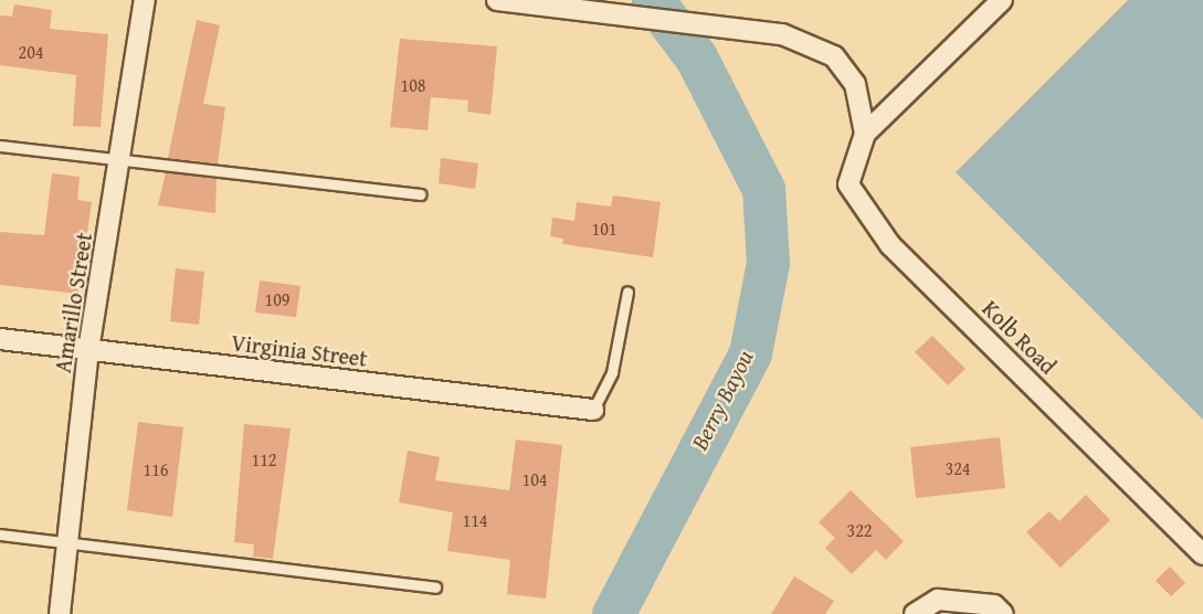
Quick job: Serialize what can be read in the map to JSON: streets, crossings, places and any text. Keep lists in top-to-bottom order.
{
  "streets": {
    "street": ["Amarillo Street", "Kolb Road", "Virginia Street"]
  },
  "crossings": [
    ["Amarillo Street", "Virginia Street"]
  ],
  "water": ["Berry Bayou"],
  "house_numbers": [
    "204",
    "108",
    "101",
    "109",
    "112",
    "324",
    "116",
    "104",
    "114",
    "322"
  ]
}
